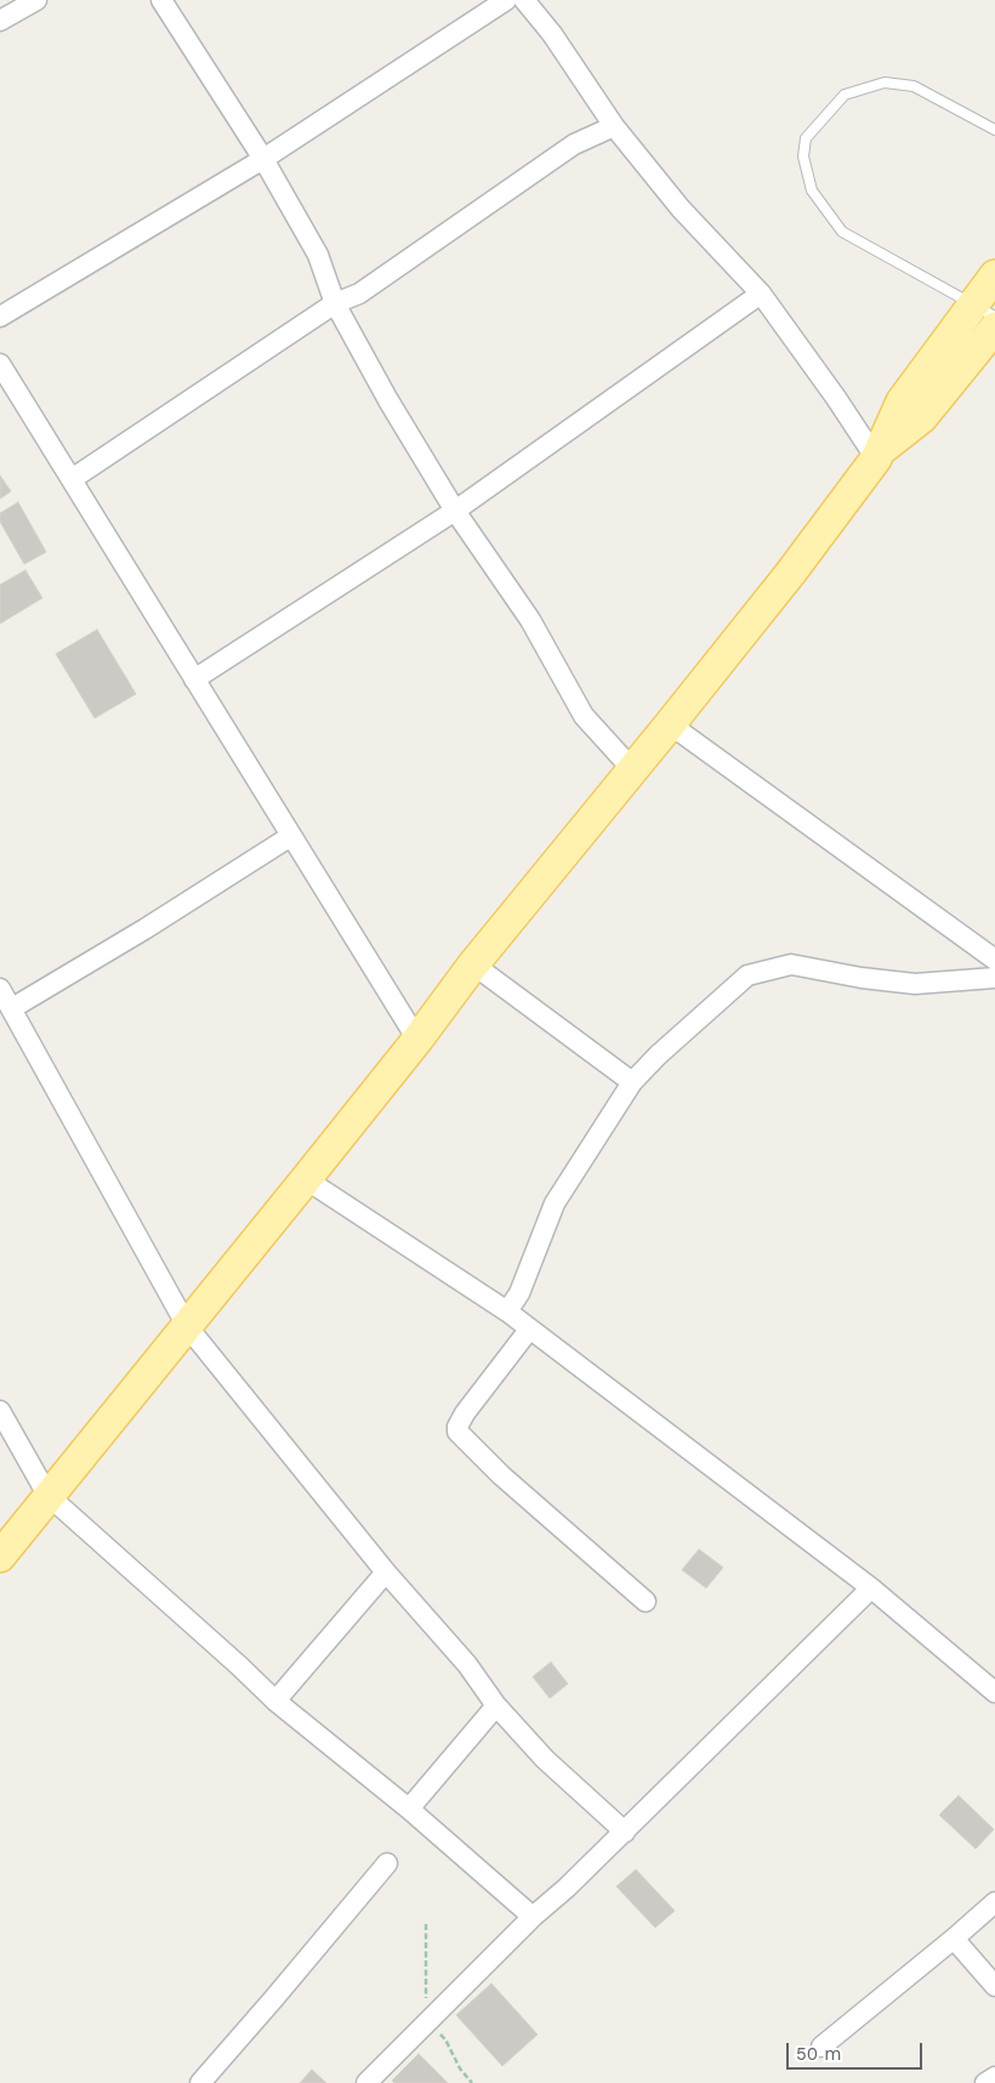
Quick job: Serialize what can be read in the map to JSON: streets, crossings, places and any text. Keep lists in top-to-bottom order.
{
  "scale_bar": "50 m"
}
